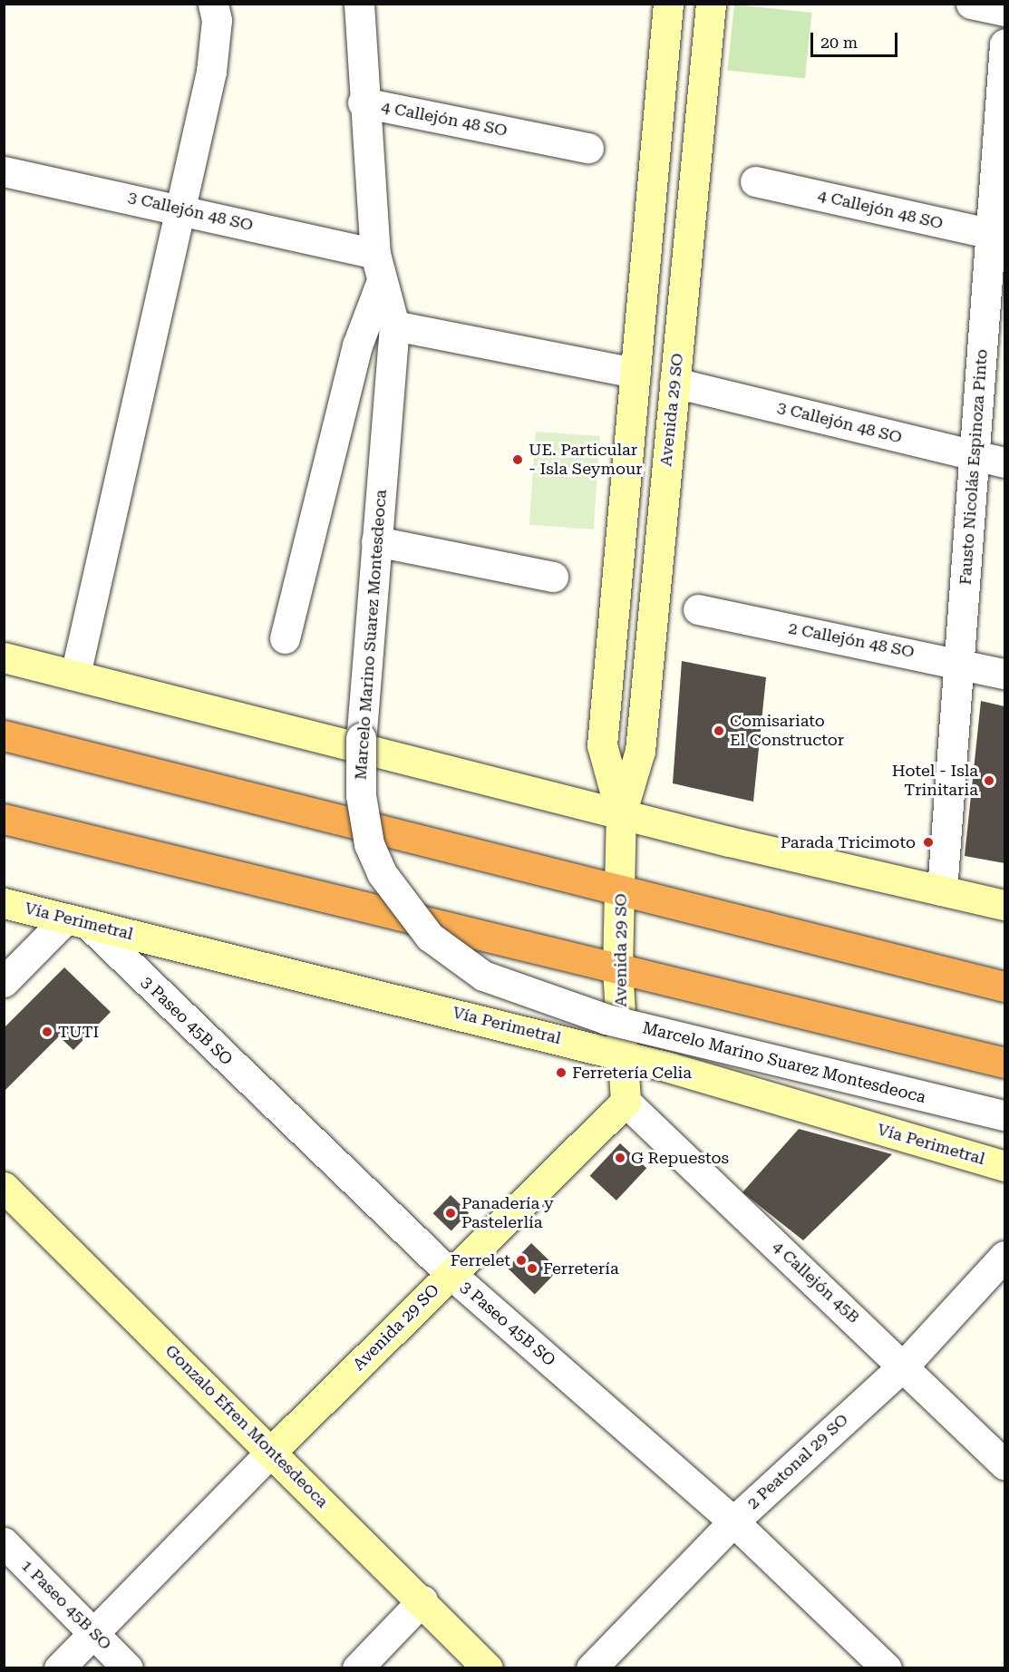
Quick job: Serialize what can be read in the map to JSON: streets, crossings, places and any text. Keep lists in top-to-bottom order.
{
  "streets": {
    "street": [
      "4 Callejón 48 SO",
      "3 Callejón 48 SO",
      "Avenida 29 SO",
      "Fausto Nicolás Espinoza Pinto",
      "Marcelo Marino Suarez Montesdeoca",
      "2 Callejón 48 SO",
      "Vía Perimetral",
      "3 Paseo 45B SO",
      "4 Callejón 45B",
      "Gonzalo Efren Montesdeoca",
      "2 Peatonal 29 SO",
      "1 Paseo 45B SO"
    ]
  },
  "crossings": [
    ["4 Callejón 48 SO", "Fausto Nicolás Espinoza Pinto"],
    ["4 Callejón 48 SO", "Marcelo Marino Suarez Montesdeoca"],
    ["3 Callejón 48 SO", "Avenida 29 SO"],
    ["3 Callejón 48 SO", "Fausto Nicolás Espinoza Pinto"],
    ["3 Callejón 48 SO", "Marcelo Marino Suarez Montesdeoca"],
    ["Avenida 29 SO", "Vía Perimetral"],
    ["Avenida 29 SO", "3 Paseo 45B SO"],
    ["Avenida 29 SO", "4 Callejón 45B"],
    ["Avenida 29 SO", "Gonzalo Efren Montesdeoca"],
    ["Avenida 29 SO", "1 Paseo 45B SO"],
    ["Fausto Nicolás Espinoza Pinto", "2 Callejón 48 SO"],
    ["Vía Perimetral", "3 Paseo 45B SO"],
    ["3 Paseo 45B SO", "2 Peatonal 29 SO"],
    ["4 Callejón 45B", "2 Peatonal 29 SO"]
  ],
  "places": [
    "UE. Particular - Isla Seymour",
    "Comisariato El Constructor",
    "Hotel - Isla Trinitaria",
    "Parada Tricimoto",
    "TUTI",
    "Ferretería Celia",
    "G Repuestos",
    "Panadería y Pastelerlía",
    "Ferrelet",
    "Ferretería"
  ],
  "scale_bar": "20 m"
}
